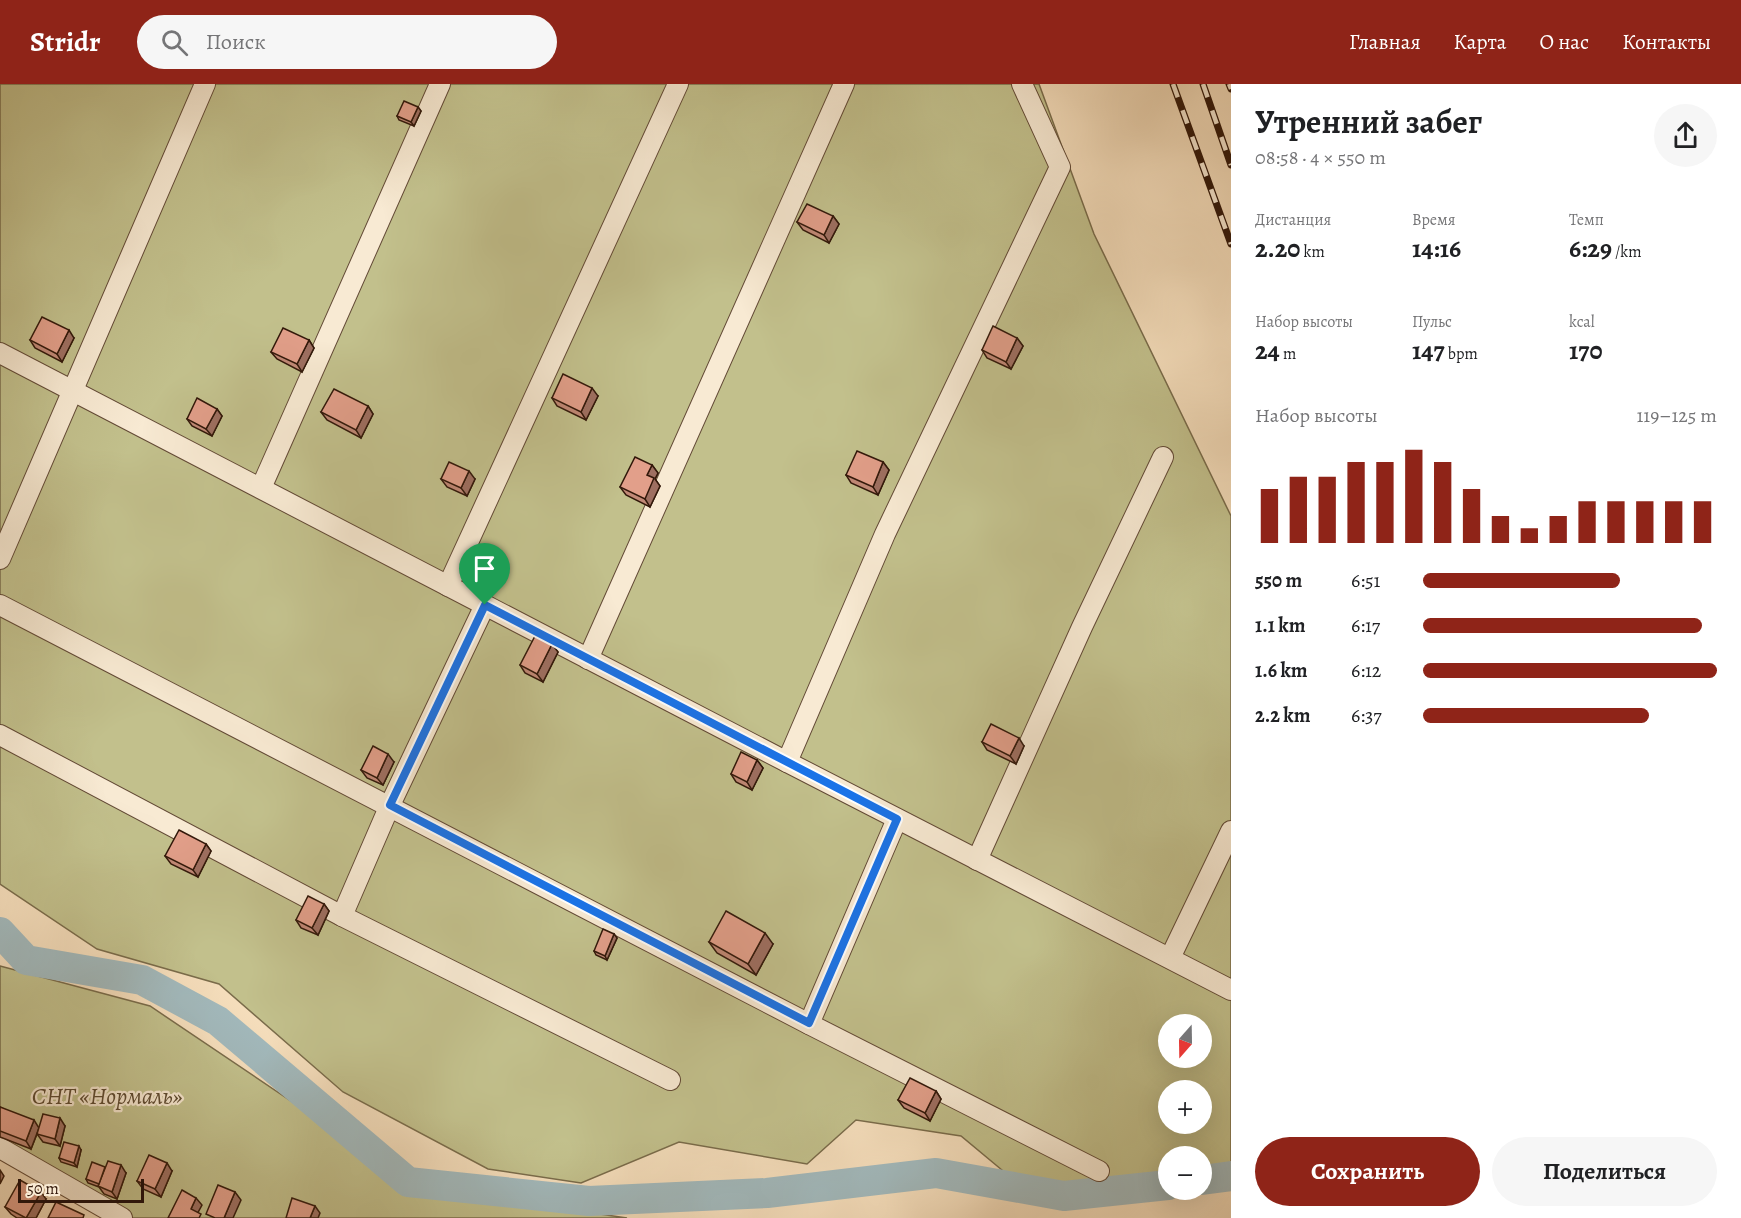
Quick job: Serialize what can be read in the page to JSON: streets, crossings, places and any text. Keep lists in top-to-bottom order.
{
  "parks": ["СНТ «Нормаль»"],
  "scale_bar": "50 m",
  "north": "bottom",
  "page": {
    "header": "Stridr",
    "search": "Поиск",
    "nav": [
      "Главная",
      "Карта",
      "О нас",
      "Контакты"
    ],
    "heading": ["Утренний забег", "08:58 · 4 × 550 m"],
    "stats": [
      ["Дистанция", "2.20 km"],
      ["Время", "14:16"],
      ["Темп", "6:29 /km"],
      ["Набор высоты", "24 m"],
      ["Пульс", "147 bpm"],
      ["kcal", "170"]
    ],
    "chart": ["Набор высоты", "119–125 m"],
    "list": [
      {
        "name": "550 m",
        "note": "6:51"
      },
      {
        "name": "1.1 km",
        "note": "6:17"
      },
      {
        "name": "1.6 km",
        "note": "6:12"
      },
      {
        "name": "2.2 km",
        "note": "6:37"
      }
    ],
    "map_buttons": ["+", "−"],
    "buttons": ["Сохранить", "Поделиться"],
    "scale": "50 m"
  }
}
